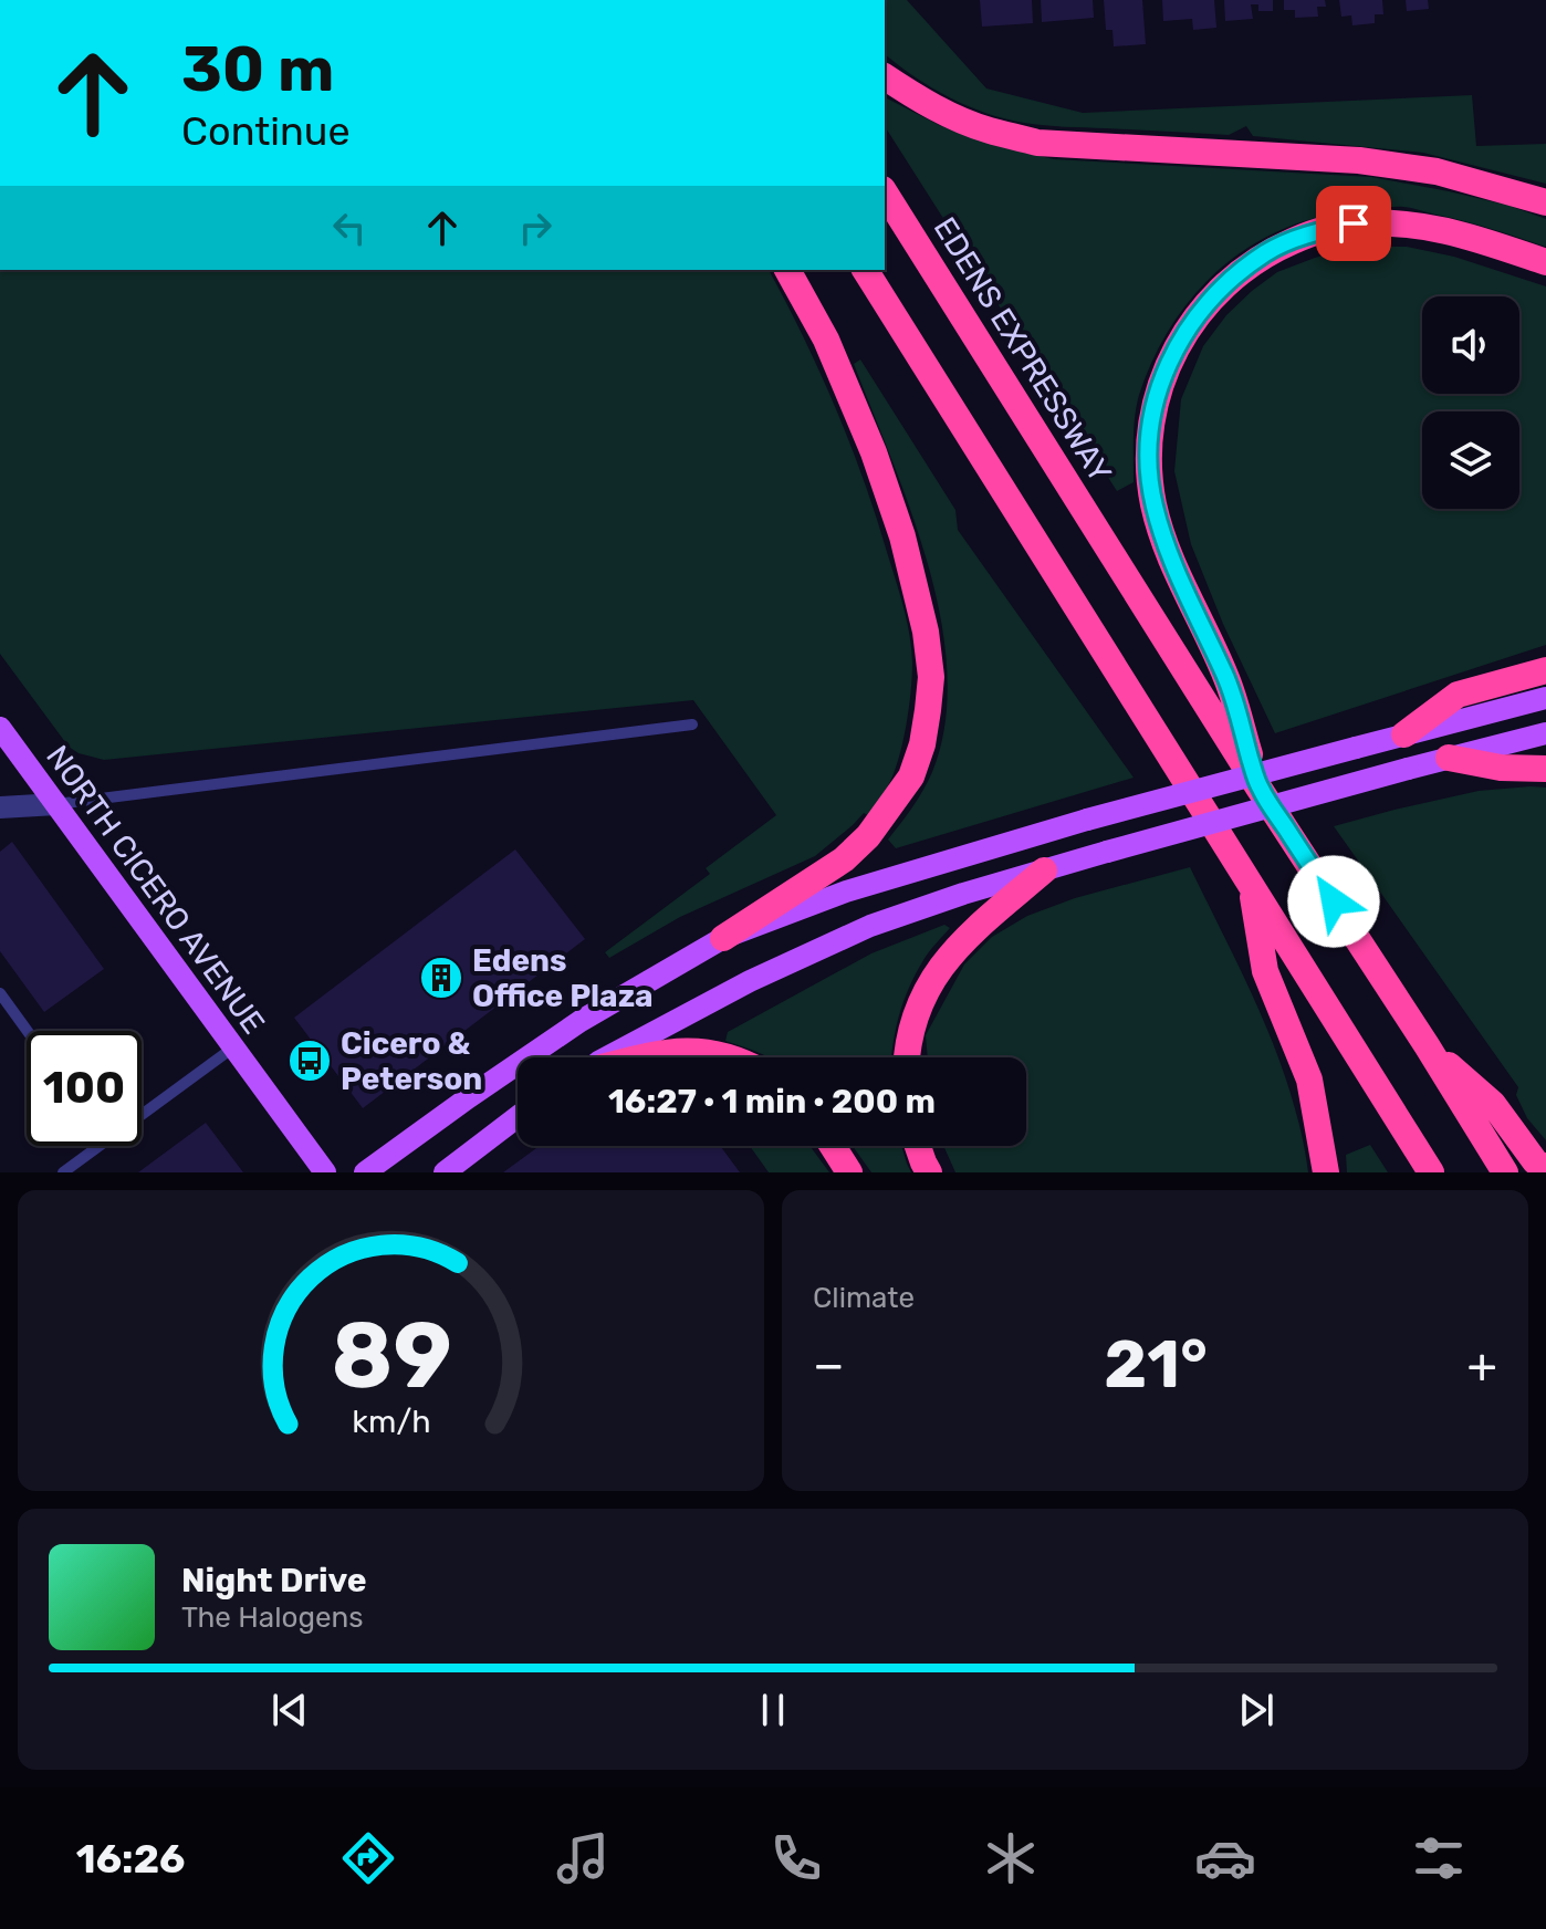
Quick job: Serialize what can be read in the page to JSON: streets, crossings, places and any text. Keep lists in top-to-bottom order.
{
  "streets": {
    "highway": ["EDENS EXPRESSWAY"],
    "main road": ["NORTH CICERO AVENUE"]
  },
  "places": {
    "building": ["Edens Office Plaza"],
    "bus stop": ["Cicero & Peterson"]
  },
  "page": {
    "turn": ["30 m", "Continue"],
    "limit": "100",
    "trip": "16:27 · 1 min · 200 m",
    "tile": "Climate",
    "heat": ["−", "21°", "+"],
    "song": ["Night Drive", "The Halogens"],
    "tabs": "16:26",
    "gauge": ["89", "km/h"]
  }
}
